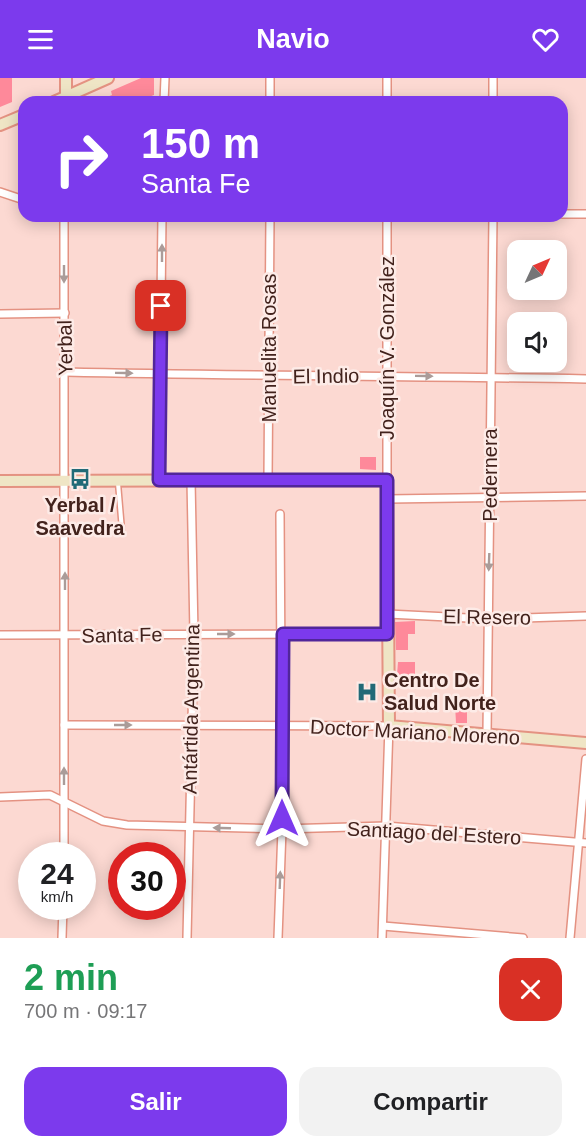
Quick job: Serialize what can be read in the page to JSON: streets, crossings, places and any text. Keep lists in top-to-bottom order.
{
  "streets": {
    "street": [
      "Yerbal",
      "Manuelita Rosas",
      "Joaquín V. González",
      "El Indio",
      "Pedernera",
      "El Resero",
      "Santa Fe",
      "Antártida Argentina",
      "Doctor Mariano Moreno",
      "Santiago del Estero"
    ]
  },
  "crossings": [
    ["Yerbal", "El Indio"],
    ["Yerbal", "Santa Fe"],
    ["Yerbal", "Doctor Mariano Moreno"],
    ["Yerbal", "Santiago del Estero"],
    ["Manuelita Rosas", "El Indio"],
    ["Joaquín V. González", "El Indio"],
    ["El Indio", "Pedernera"],
    ["Pedernera", "El Resero"],
    ["Pedernera", "Doctor Mariano Moreno"],
    ["Santa Fe", "Antártida Argentina"],
    ["Antártida Argentina", "Doctor Mariano Moreno"],
    ["Antártida Argentina", "Santiago del Estero"]
  ],
  "one_way": ["El Indio"],
  "places": {
    "bus stop": ["Yerbal / Saavedra"],
    "hospital": ["Centro De Salud Norte"]
  },
  "north": "top right",
  "page": {
    "header": "Navio",
    "turn": ["150 m", "Santa Fe"],
    "speed": "24 km/h",
    "limit": "30",
    "heading": ["2 min", "700 m · 09:17"],
    "buttons": ["Salir", "Compartir"]
  }
}
